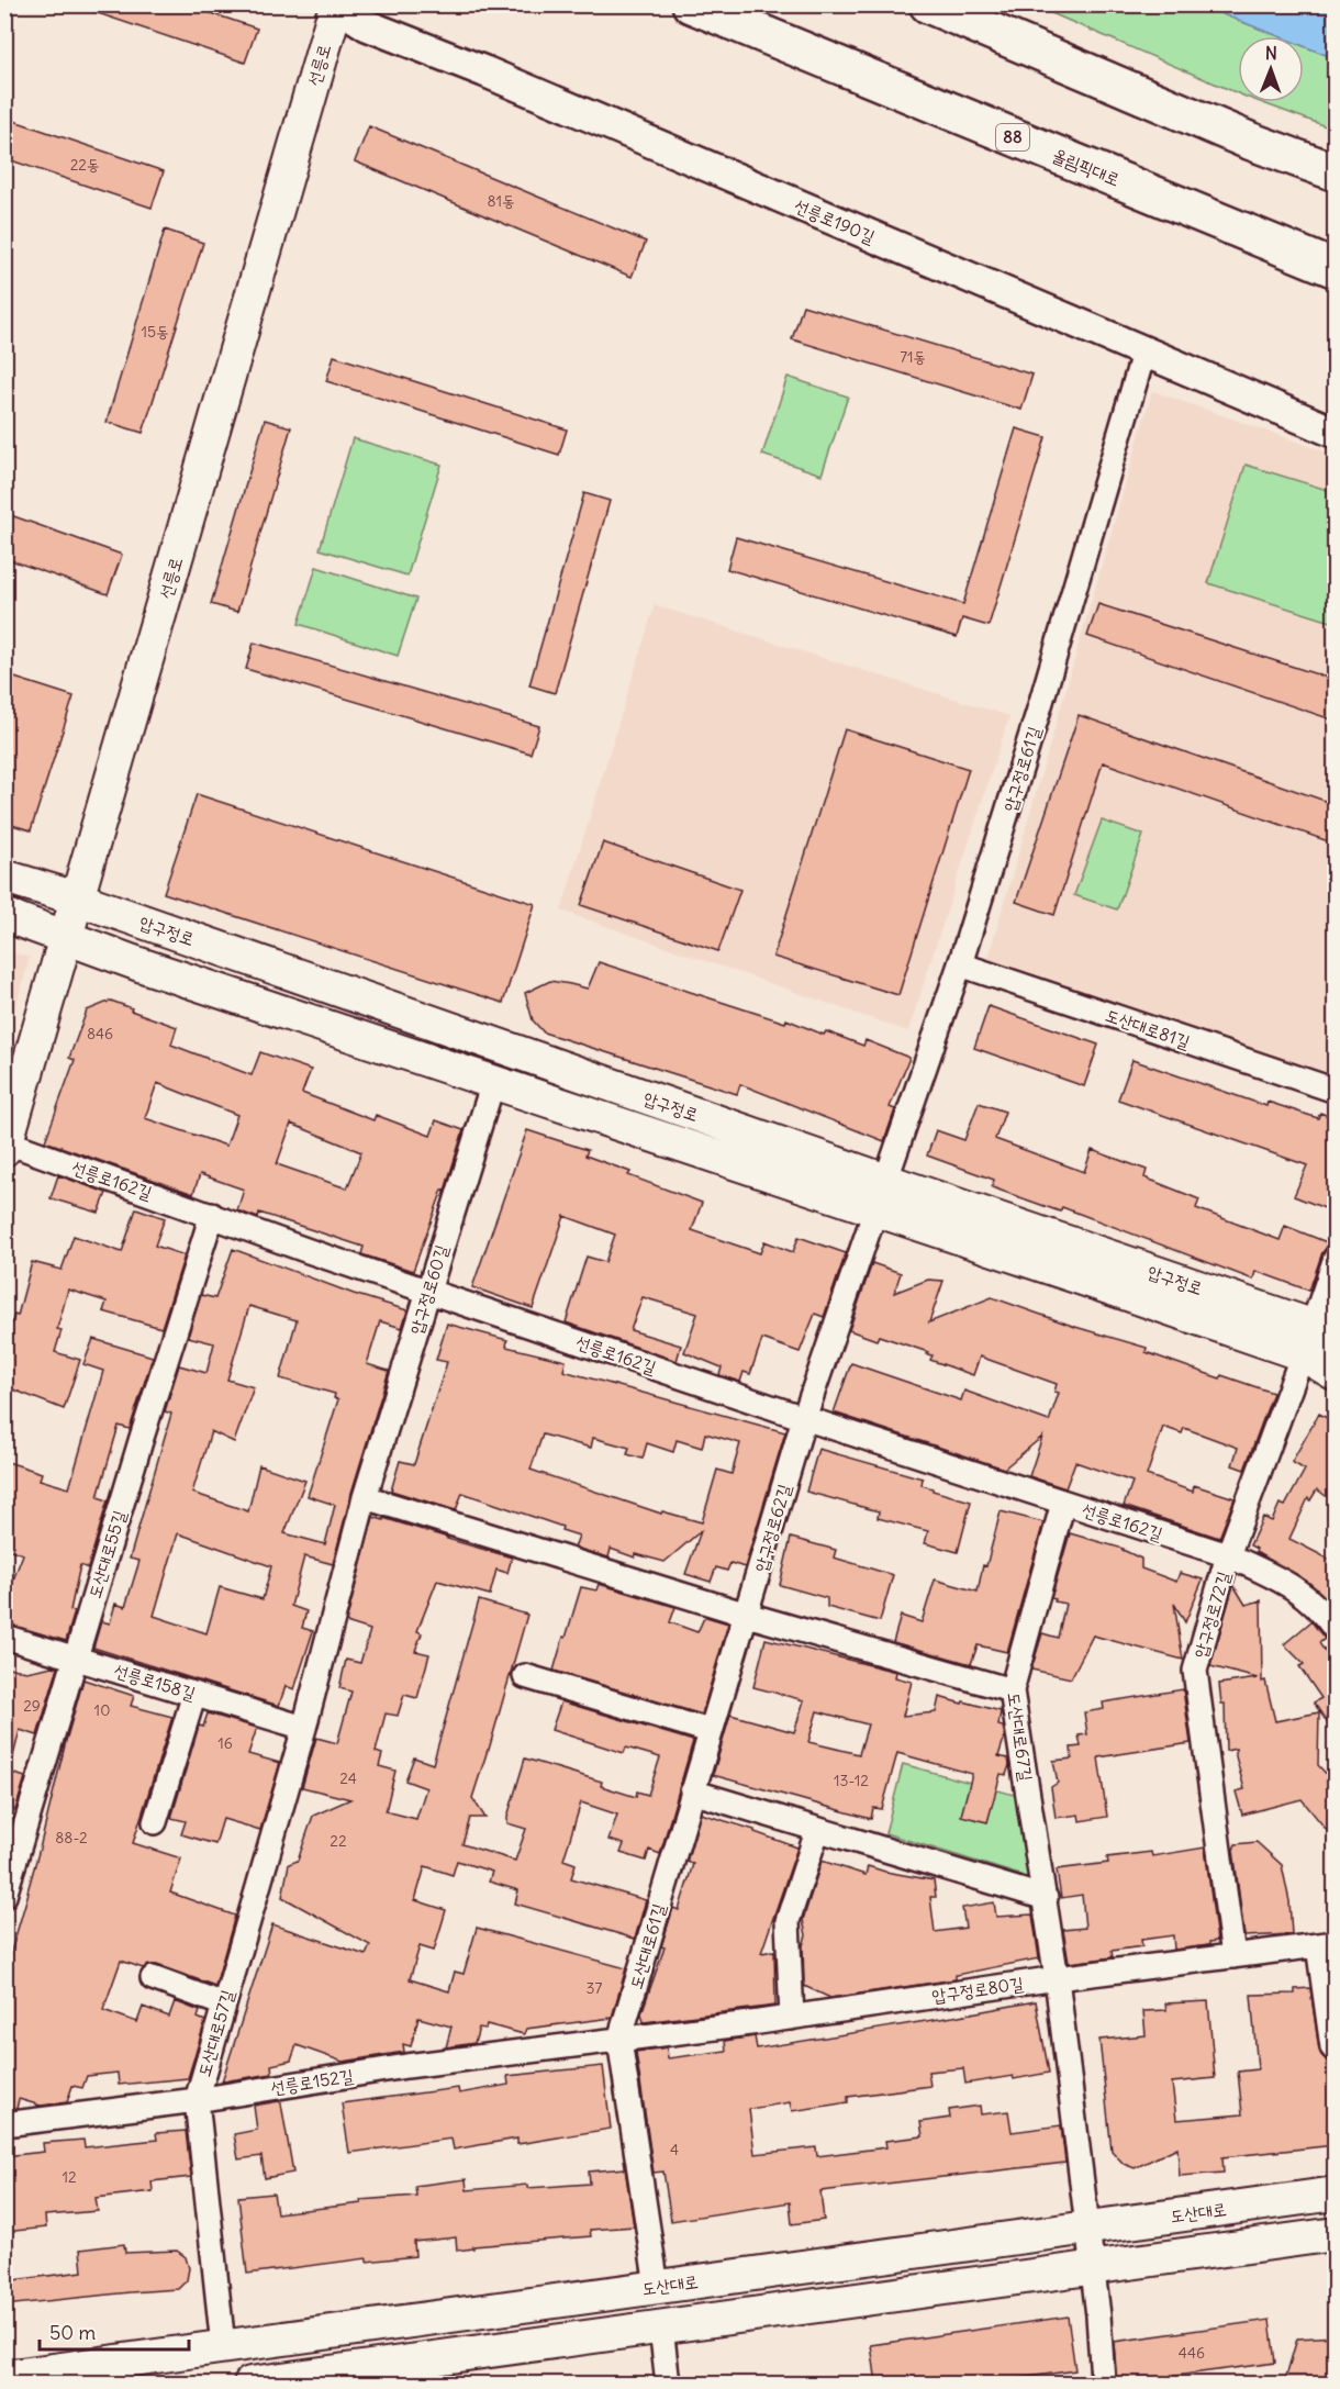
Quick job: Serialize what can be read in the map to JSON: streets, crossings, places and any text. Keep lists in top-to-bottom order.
{
  "streets": {
    "highway": ["88", "올림픽대로"],
    "main road": ["선릉로", "압구정로", "도산대로"],
    "street": [
      "선릉로190길",
      "압구정로61길",
      "도산대로81길",
      "선릉로162길",
      "압구정로60길",
      "압구정로62길",
      "도산대로55길",
      "압구정로72길",
      "선릉로158길",
      "도산대로67길",
      "도산대로61길",
      "압구정로80길",
      "도산대로57길",
      "선릉로152길"
    ]
  },
  "crossings": [
    ["선릉로", "선릉로190길"],
    ["선릉로", "압구정로"],
    ["선릉로", "선릉로162길"],
    ["선릉로190길", "압구정로61길"],
    ["압구정로61길", "압구정로"],
    ["압구정로61길", "도산대로81길"],
    ["압구정로61길", "압구정로62길"],
    ["압구정로", "압구정로60길"],
    ["압구정로", "압구정로62길"],
    ["압구정로", "압구정로72길"],
    ["선릉로162길", "압구정로60길"],
    ["선릉로162길", "압구정로62길"],
    ["선릉로162길", "도산대로55길"],
    ["선릉로162길", "압구정로72길"],
    ["선릉로162길", "도산대로67길"],
    ["압구정로60길", "선릉로158길"],
    ["압구정로60길", "도산대로57길"],
    ["압구정로62길", "도산대로61길"],
    ["도산대로55길", "선릉로158길"],
    ["압구정로72길", "압구정로80길"],
    ["선릉로158길", "도산대로57길"],
    ["도산대로67길", "압구정로80길"],
    ["도산대로67길", "도산대로"],
    ["도산대로61길", "압구정로80길"],
    ["도산대로61길", "선릉로152길"],
    ["도산대로61길", "도산대로"],
    ["압구정로80길", "선릉로152길"],
    ["도산대로57길", "선릉로152길"],
    ["도산대로57길", "도산대로"]
  ],
  "house_numbers": [
    "22동",
    "81동",
    "15동",
    "71동",
    "846",
    "29",
    "10",
    "16",
    "24",
    "13-12",
    "88-2",
    "22",
    "37",
    "4",
    "12",
    "446"
  ],
  "scale_bar": "50 m",
  "north": "top"
}
